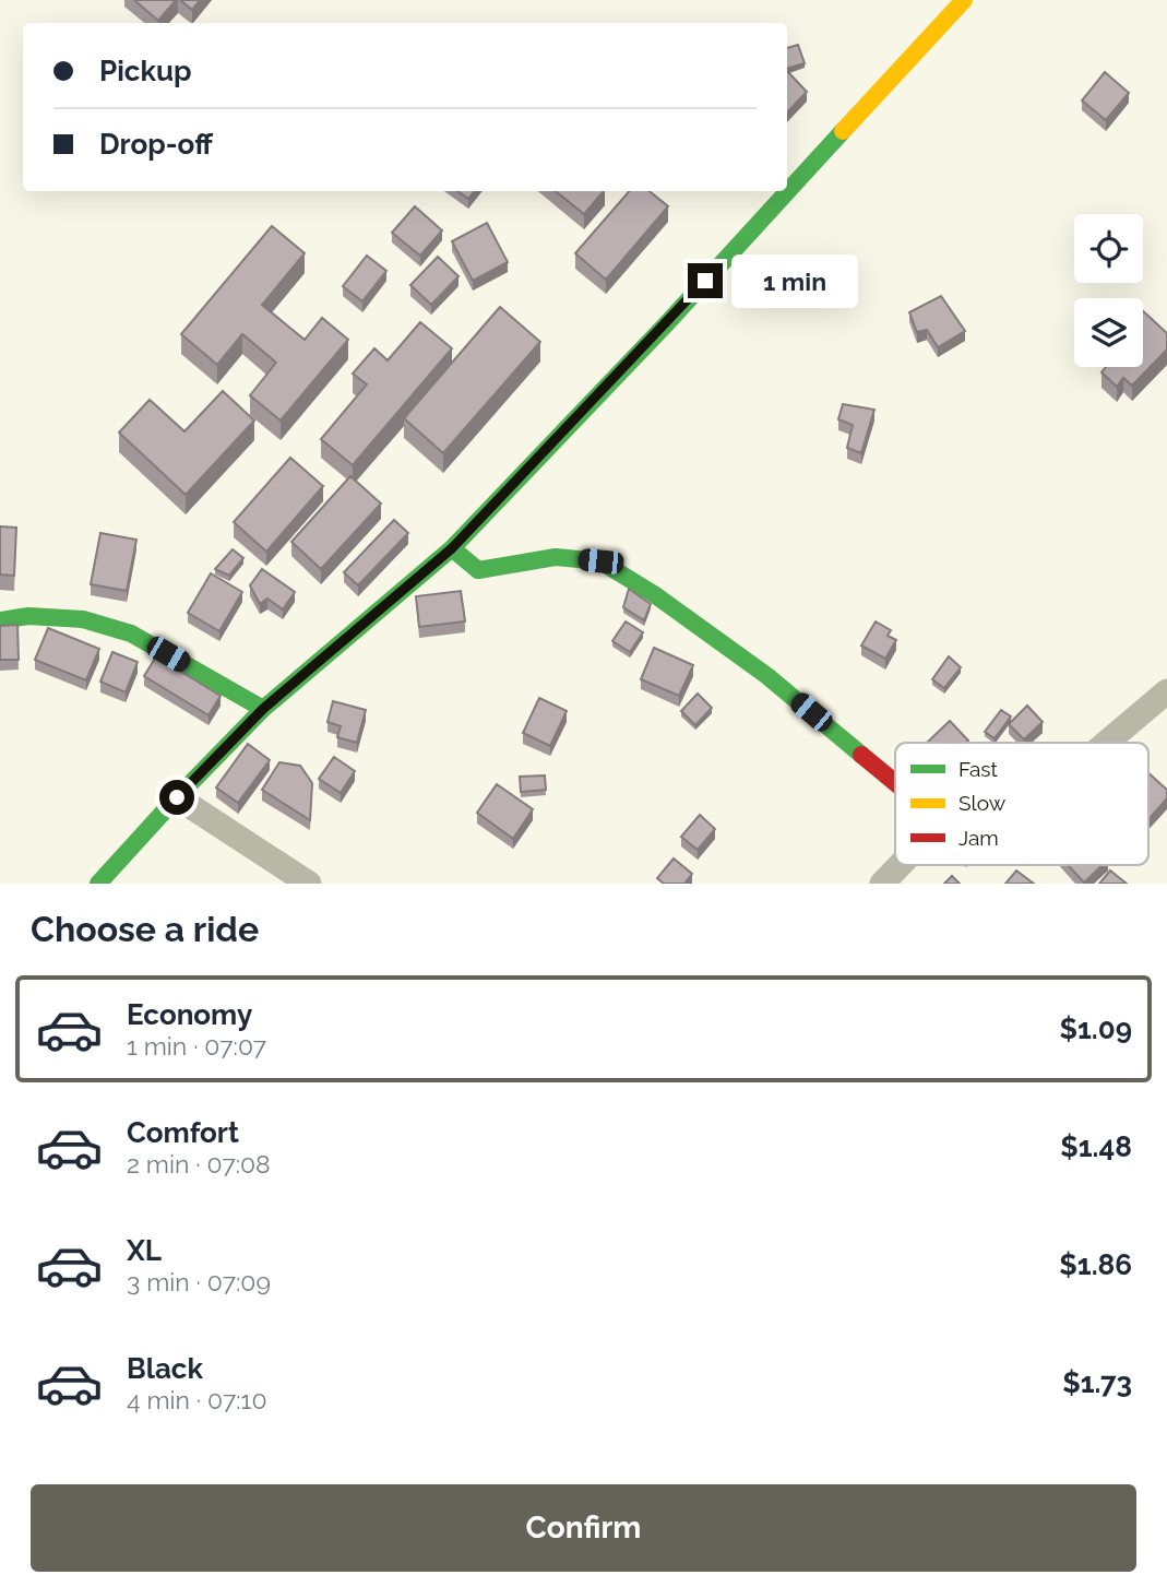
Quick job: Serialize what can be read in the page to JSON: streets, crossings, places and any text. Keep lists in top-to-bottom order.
{
  "legend": ["Fast", "Slow", "Jam"],
  "page": {
    "banner": ["Pickup", "Drop-off"],
    "bubble": "1 min",
    "heading": "Choose a ride",
    "list": [
      {
        "name": "Economy",
        "note": "1 min · 07:07",
        "value": "$1.09"
      },
      {
        "name": "Comfort",
        "note": "2 min · 07:08",
        "value": "$1.48"
      },
      {
        "name": "XL",
        "note": "3 min · 07:09",
        "value": "$1.86"
      },
      {
        "name": "Black",
        "note": "4 min · 07:10",
        "value": "$1.73"
      }
    ],
    "buttons": "Confirm"
  }
}
